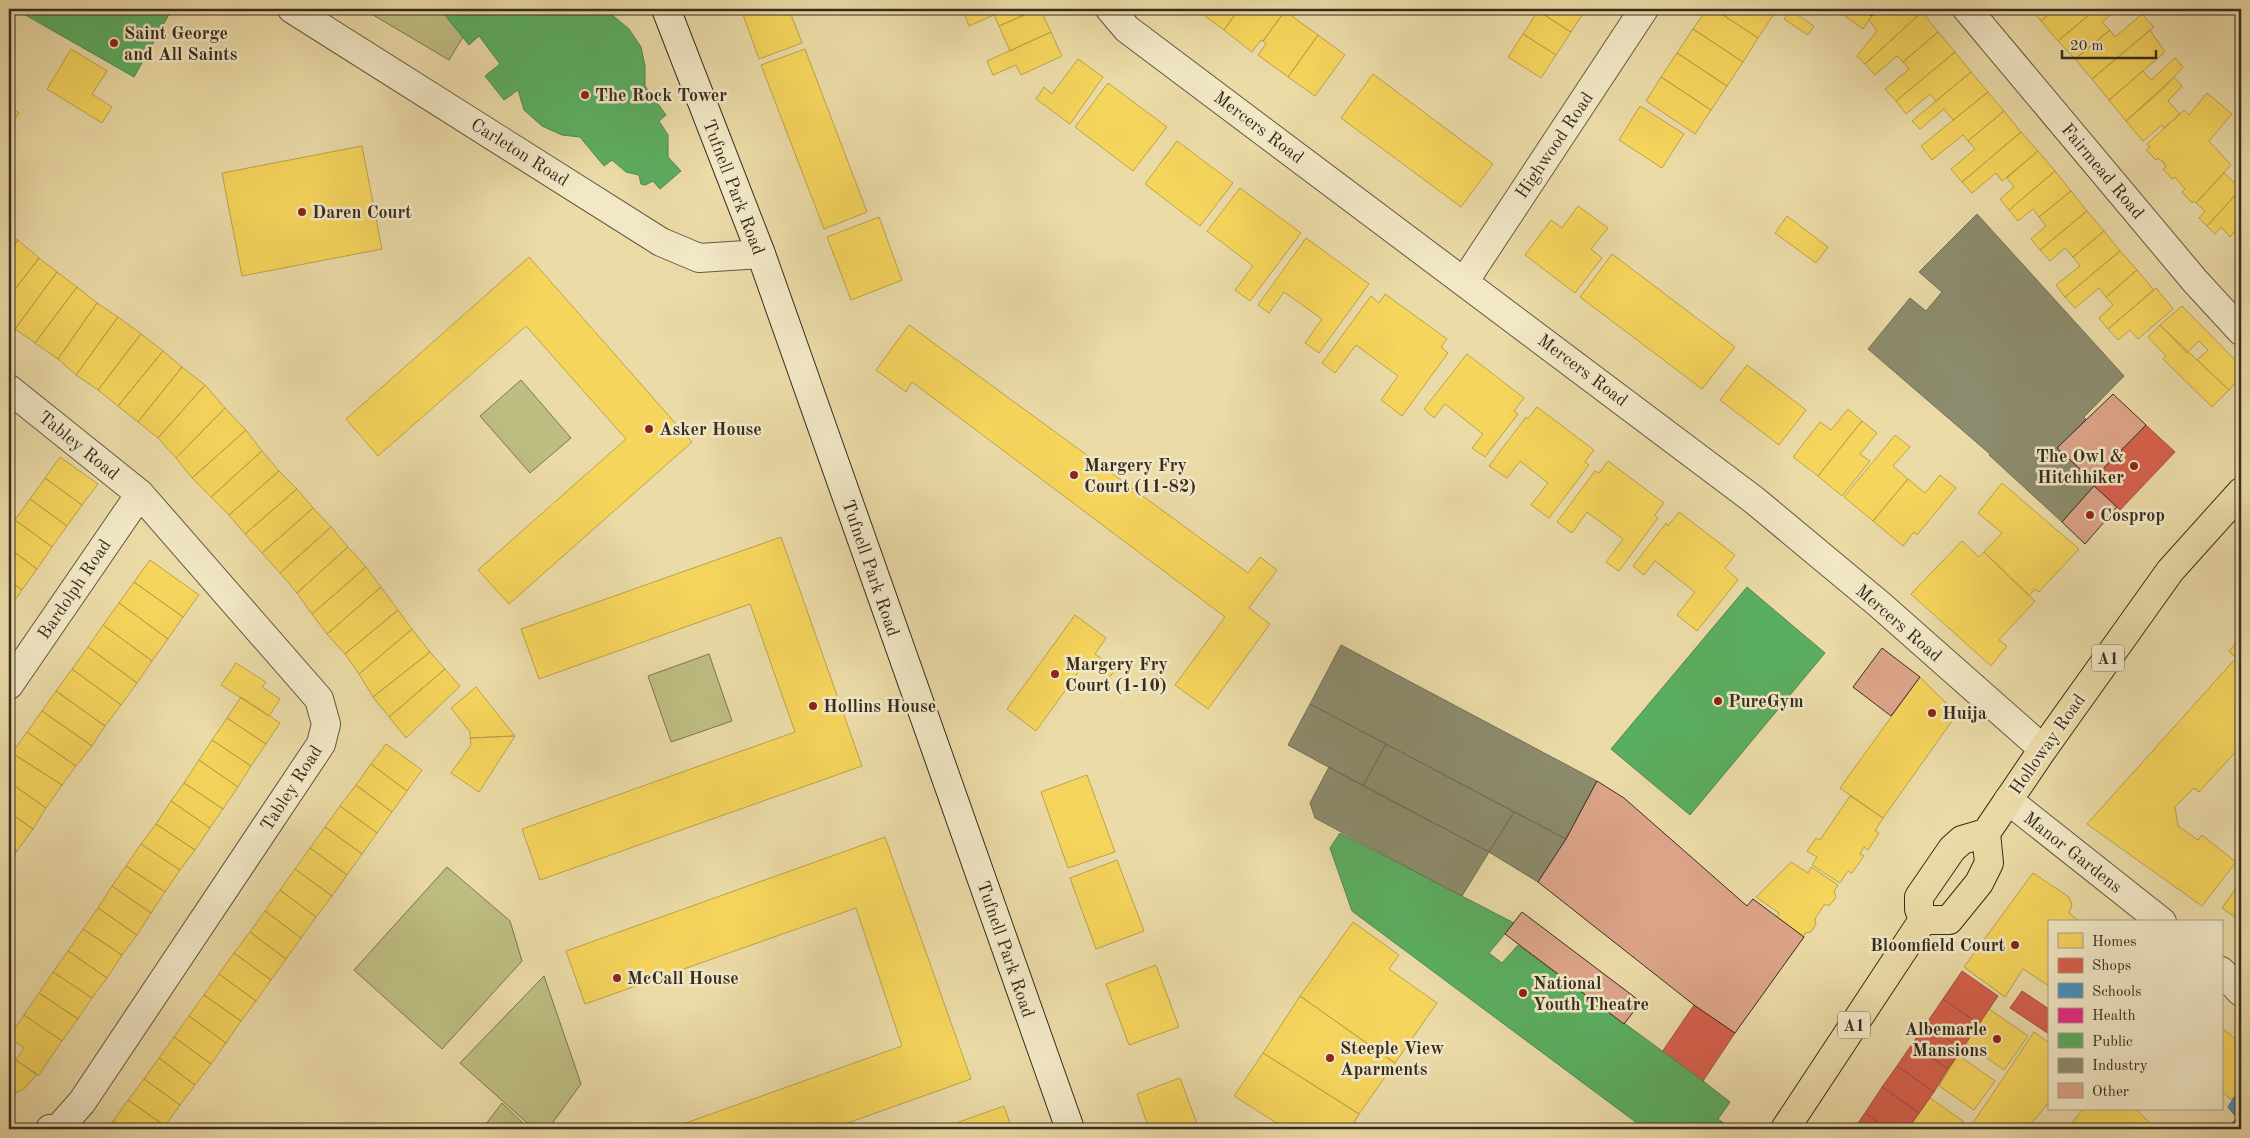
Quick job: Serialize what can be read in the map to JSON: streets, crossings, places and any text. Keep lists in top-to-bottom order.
{
  "streets": {
    "highway": ["A1", "Holloway Road"],
    "street": [
      "Mercers Road",
      "Highwood Road",
      "Carleton Road",
      "Fairmead Road",
      "Tufnell Park Road",
      "Tabley Road",
      "Bardolph Road",
      "Manor Gardens"
    ]
  },
  "crossings": [
    ["Mercers Road", "Highwood Road"],
    ["Mercers Road", "Holloway Road"],
    ["Carleton Road", "Tufnell Park Road"],
    ["Tabley Road", "Bardolph Road"],
    ["Holloway Road", "Manor Gardens"]
  ],
  "places": [
    "Saint George and All Saints",
    "The Rock Tower",
    "Daren Court",
    "Asker House",
    "The Owl & Hitchhiker",
    "Margery Fry Court (11-82)",
    "Cosprop",
    "Margery Fry Court (1-10)",
    "PureGym",
    "Hollins House",
    "Huija",
    "Bloomfield Court",
    "McCall House",
    "National Youth Theatre",
    "Albemarle Mansions",
    "Steeple View Aparments"
  ],
  "legend": [
    "Homes",
    "Shops",
    "Schools",
    "Health",
    "Public",
    "Industry",
    "Other"
  ],
  "scale_bar": "20 m"
}
